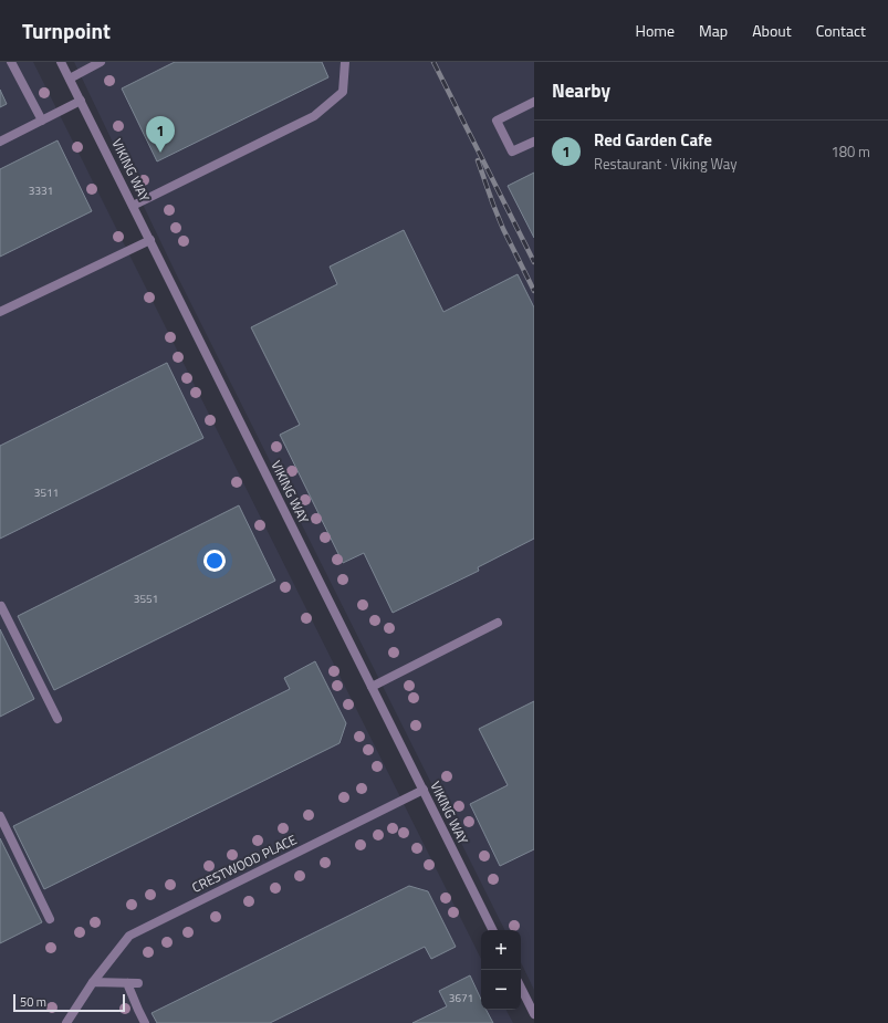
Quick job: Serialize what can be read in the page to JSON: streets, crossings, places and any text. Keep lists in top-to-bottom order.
{
  "streets": {
    "street": ["VIKING WAY", "CRESTWOOD PLACE"]
  },
  "crossings": [
    ["VIKING WAY", "CRESTWOOD PLACE"]
  ],
  "house_numbers": [
    "3331",
    "3511",
    "3551",
    "3671"
  ],
  "scale_bar": "50 m",
  "page": {
    "header": "Turnpoint",
    "nav": [
      "Home",
      "Map",
      "About",
      "Contact"
    ],
    "heading": "Nearby",
    "pins": "1",
    "list": [
      {
        "mark": "1",
        "name": "Red Garden Cafe",
        "note": "Restaurant · Viking Way",
        "value": "180 m"
      }
    ],
    "map_buttons": ["+", "−"],
    "scale": "50 m"
  }
}
